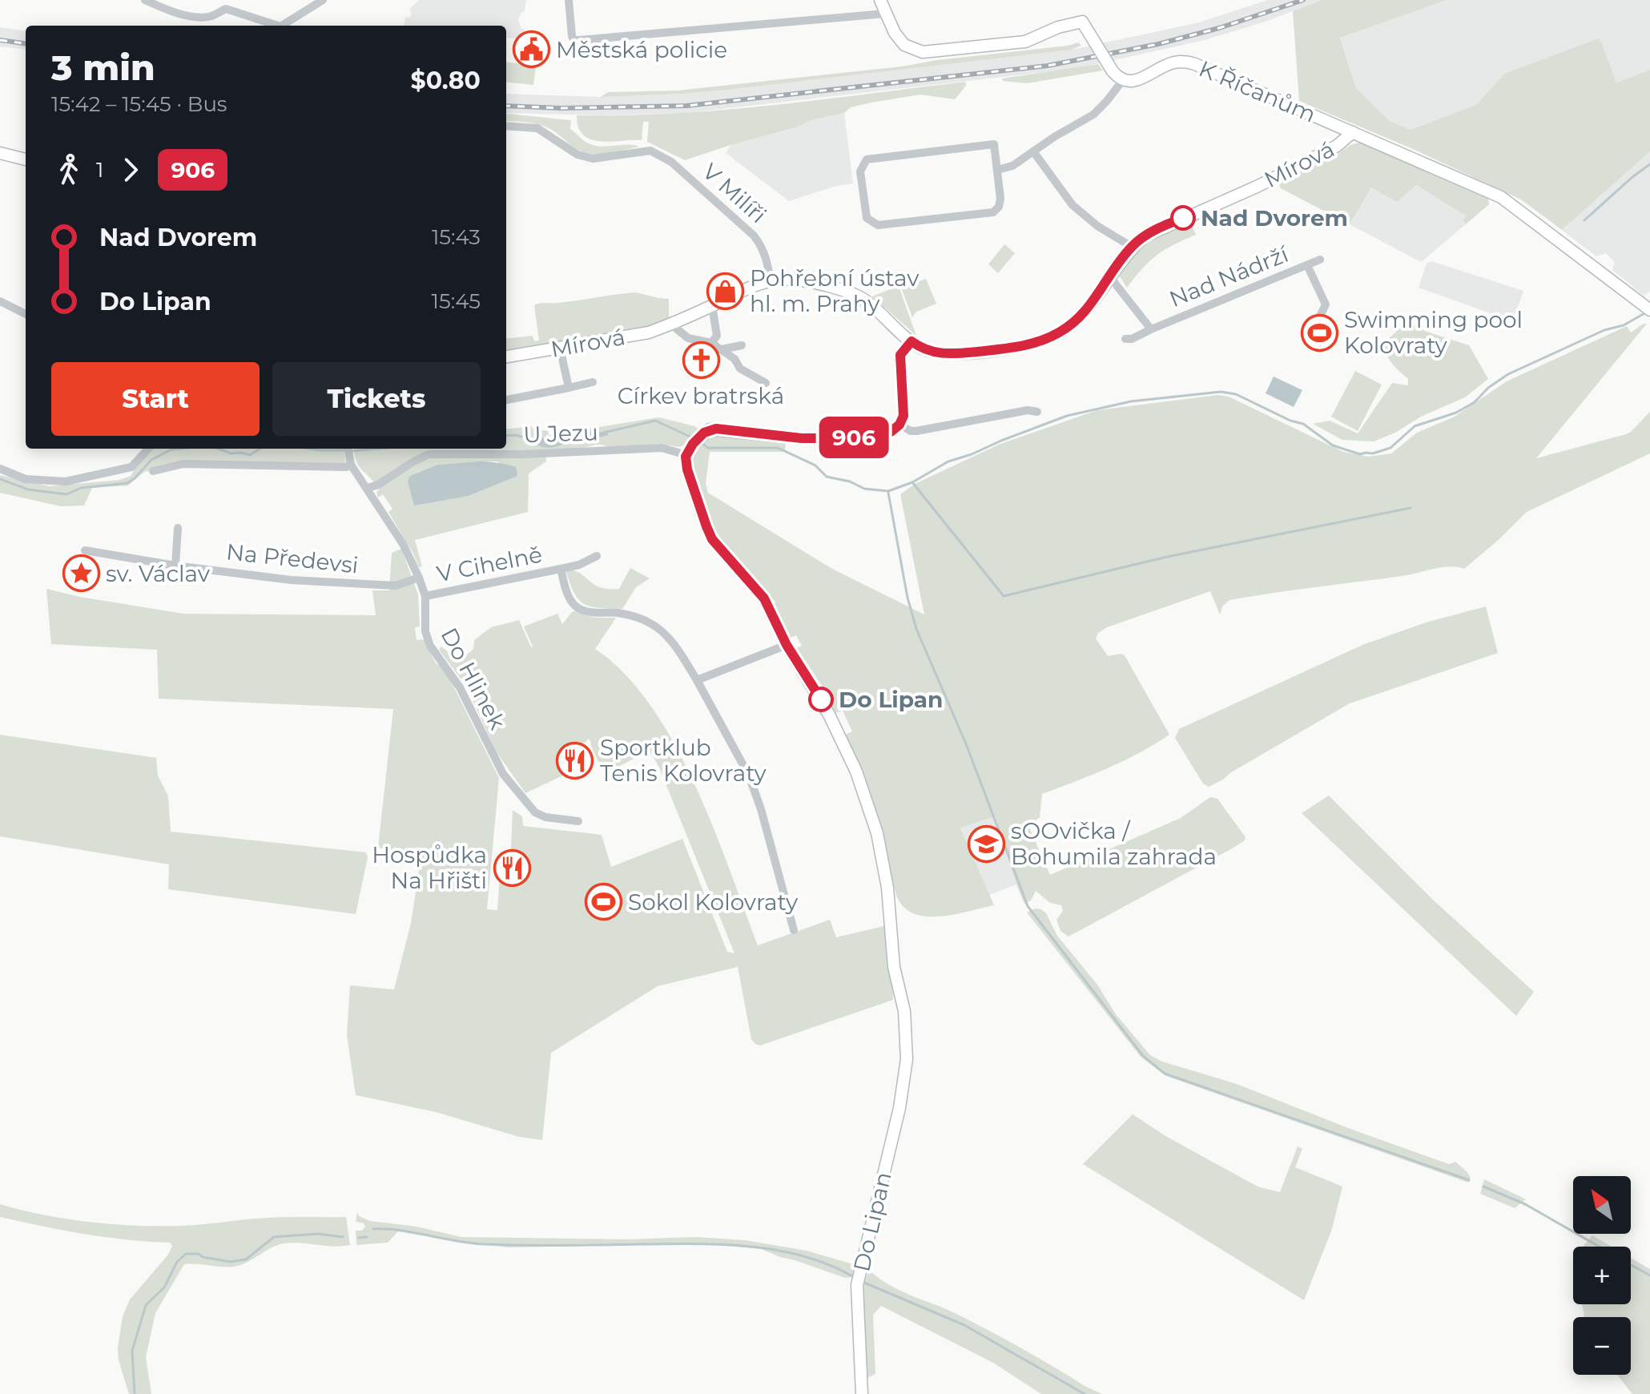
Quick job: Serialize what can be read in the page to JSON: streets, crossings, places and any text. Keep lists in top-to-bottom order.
{
  "streets": {
    "street": [
      "K Říčanům",
      "Mírová",
      "V Milíři",
      "Nad Nádrží",
      "U Jezu",
      "Na Předevsi",
      "V Cihelně",
      "Do Hlinek",
      "Do Lipan"
    ]
  },
  "crossings": [
    ["K Říčanům", "Mírová"],
    ["Mírová", "V Milíři"],
    ["Mírová", "Nad Nádrží"],
    ["U Jezu", "Do Hlinek"],
    ["U Jezu", "Do Lipan"],
    ["Na Předevsi", "Do Hlinek"],
    ["V Cihelně", "Do Hlinek"]
  ],
  "places": {
    "public building": ["Městská policie"],
    "other": ["Nad Dvorem", "Do Lipan"],
    "shop": ["Pohřební ústav hl. m. Prahy"],
    "sports": ["Swimming pool Kolovraty", "Sokol Kolovraty"],
    "church": ["Církev bratrská"],
    "place": ["sv. Václav"],
    "restaurant": ["Sportklub Tenis Kolovraty", "Hospůdka Na Hřišti"],
    "school or university": ["sOOvička / Bohumila zahrada"]
  },
  "lines": ["bus line 906"],
  "north": "top left",
  "page": {
    "on_map": "906",
    "heading": ["3 min", "15:42 – 15:45 · Bus", "$0.80"],
    "legs": ["1", "906"],
    "list": [
      {
        "name": "Nad Dvorem",
        "value": "15:43"
      },
      {
        "name": "Do Lipan",
        "value": "15:45"
      }
    ],
    "buttons": ["Start", "Tickets"],
    "map_buttons": ["+", "−"]
  }
}
